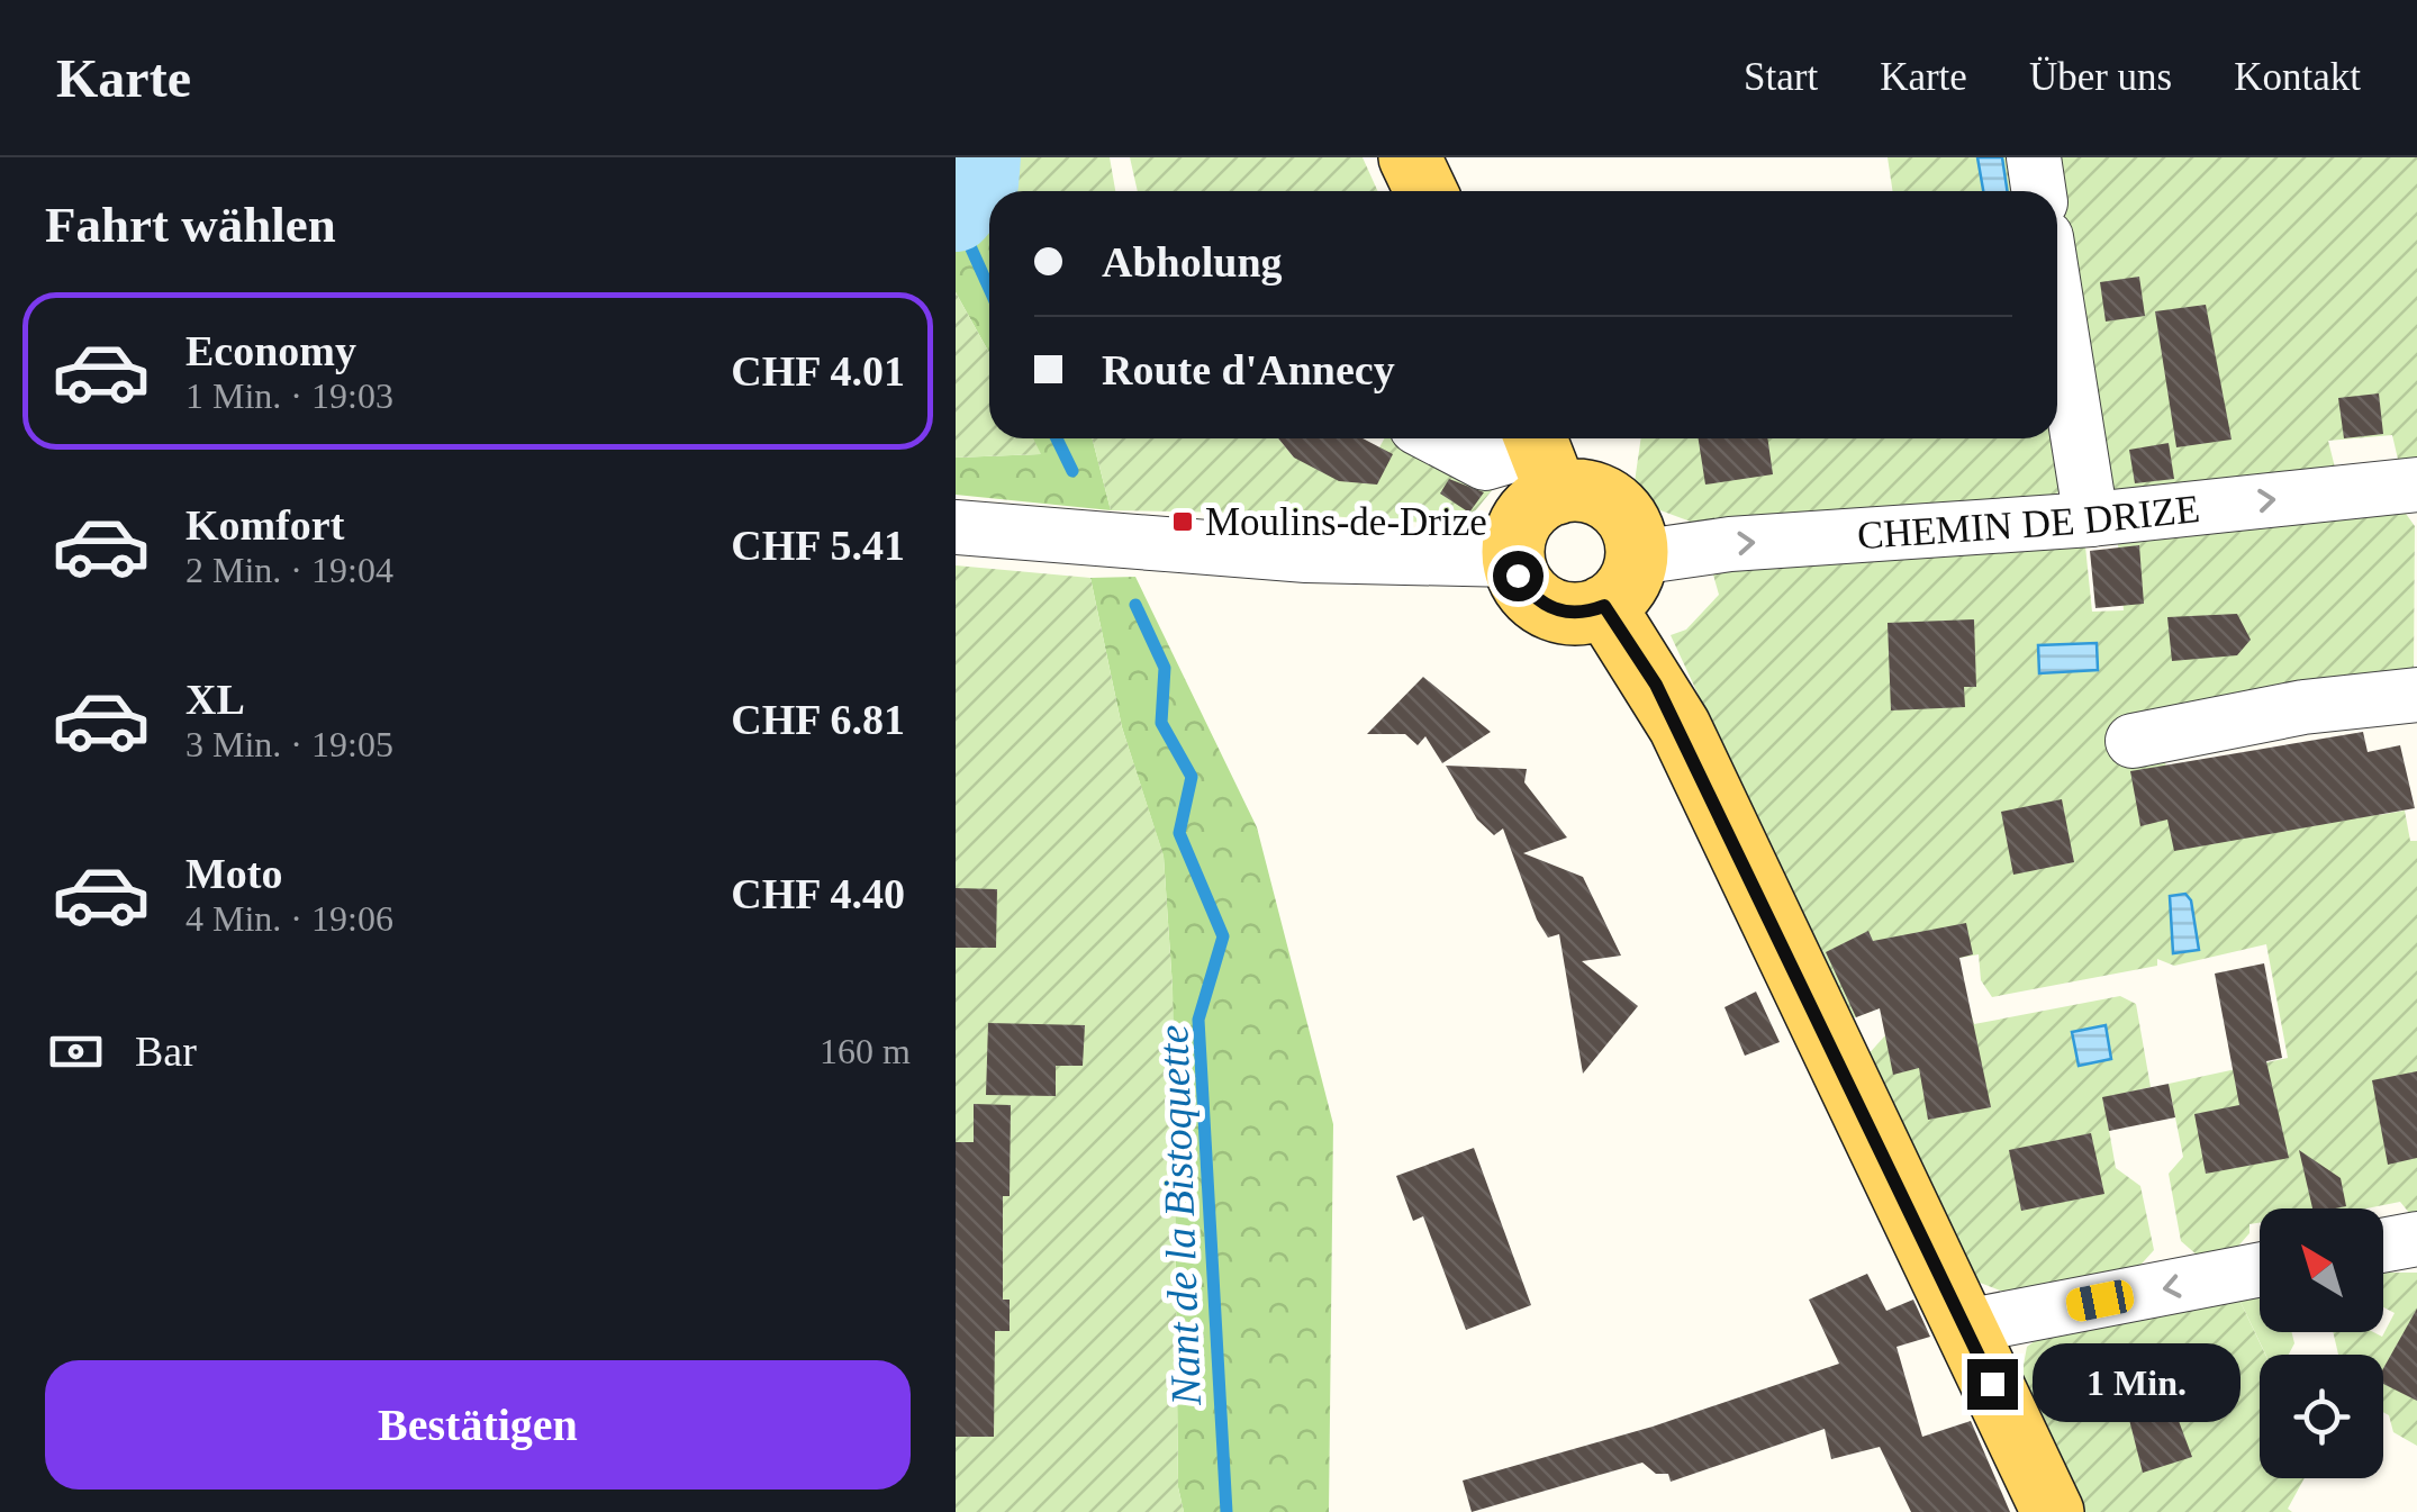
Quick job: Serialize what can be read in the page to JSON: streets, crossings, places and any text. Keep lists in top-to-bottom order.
{
  "streets": {
    "street": ["CHEMIN DE DRIZE"]
  },
  "water": ["Nant de la Bistoquette"],
  "places": {
    "transit": ["Moulins-de-Drize"]
  },
  "north": "top left",
  "page": {
    "header": "Karte",
    "nav": [
      "Start",
      "Karte",
      "Über uns",
      "Kontakt"
    ],
    "heading": "Fahrt wählen",
    "banner": ["Abholung", "Route d'Annecy"],
    "list": [
      {
        "name": "Economy",
        "note": "1 Min. · 19:03",
        "value": "CHF 4.01"
      },
      {
        "name": "Komfort",
        "note": "2 Min. · 19:04",
        "value": "CHF 5.41"
      },
      {
        "name": "XL",
        "note": "3 Min. · 19:05",
        "value": "CHF 6.81"
      },
      {
        "name": "Moto",
        "note": "4 Min. · 19:06",
        "value": "CHF 4.40"
      }
    ],
    "pay": ["Bar", "160 m"],
    "buttons": "Bestätigen",
    "bubble": "1 Min."
  }
}
